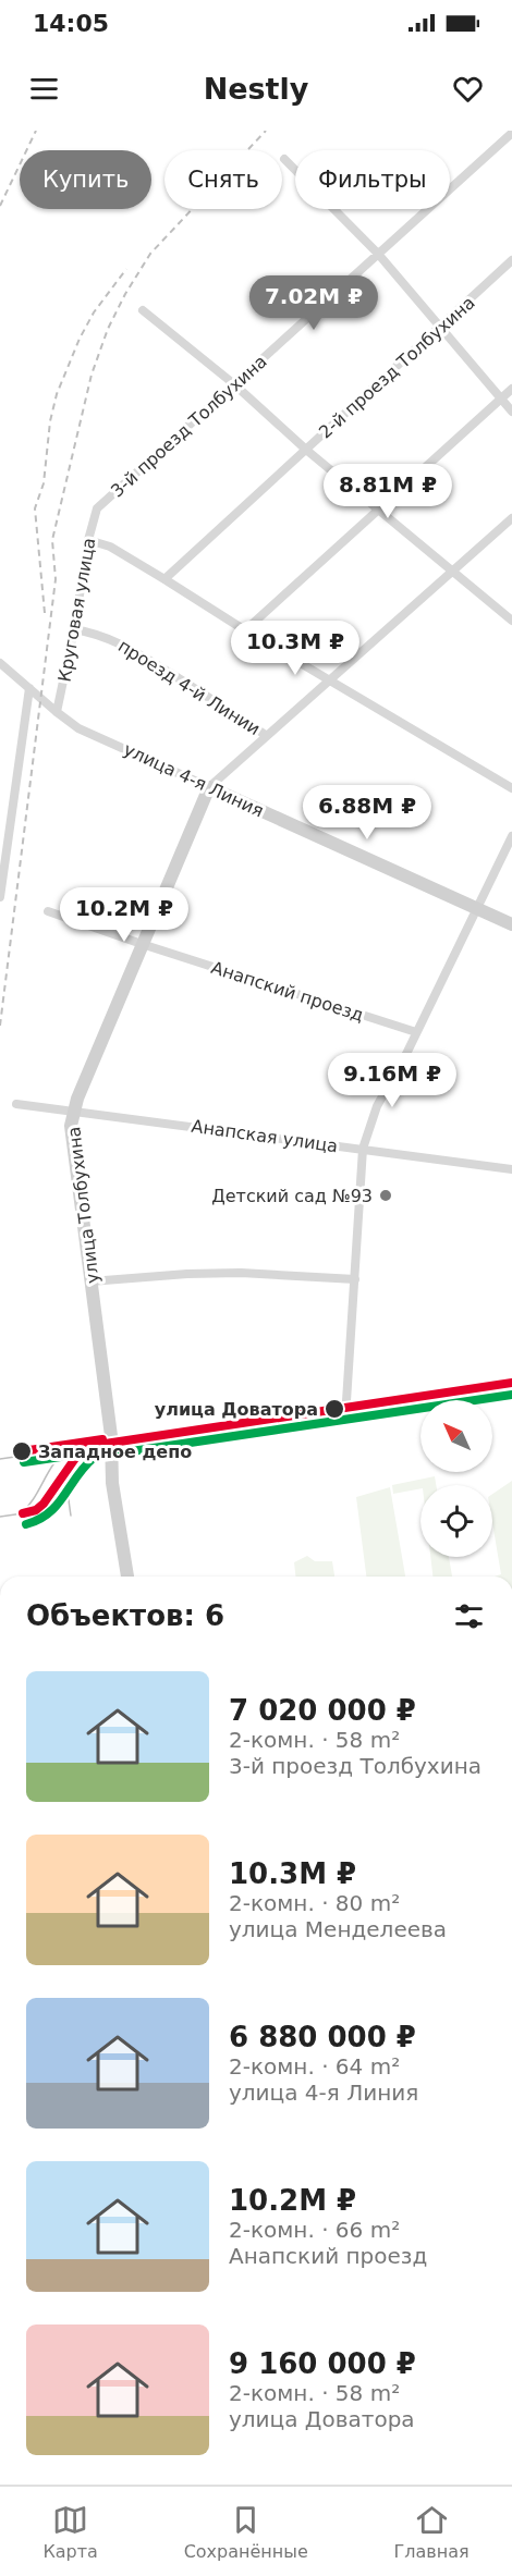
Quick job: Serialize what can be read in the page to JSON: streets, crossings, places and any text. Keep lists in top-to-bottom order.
{
  "streets": {
    "street": [
      "2-й проезд Толбухина",
      "3-й проезд Толбухина",
      "Круговая улица",
      "проезд 4-й Линии",
      "улица 4-я Линия",
      "Анапский проезд",
      "Анапская улица",
      "улица Толбухина"
    ]
  },
  "crossings": [
    ["3-й проезд Толбухина", "Круговая улица"],
    ["Круговая улица", "проезд 4-й Линии"],
    ["Круговая улица", "улица 4-я Линия"],
    ["проезд 4-й Линии", "улица Толбухина"],
    ["улица 4-я Линия", "улица Толбухина"],
    ["Анапский проезд", "улица Толбухина"],
    ["Анапская улица", "улица Толбухина"]
  ],
  "places": ["Детский сад №93", "улица Доватора", "Западное депо"],
  "lines": ["tram line 7"],
  "north": "top left",
  "page": {
    "status": "14:05",
    "header": "Nestly",
    "chip": ["Купить", "Снять", "Фильтры"],
    "price": [
      "7.02M ₽",
      "8.81M ₽",
      "10.3M ₽",
      "6.88M ₽",
      "10.2M ₽",
      "9.16M ₽"
    ],
    "heading": "Объектов: 6",
    "list": [
      {
        "name": "7 020 000 ₽",
        "note": "2-комн. · 58 m² · 3-й проезд Толбухина"
      },
      {
        "name": "10.3M ₽",
        "note": "2-комн. · 80 m² · улица Менделеева"
      },
      {
        "name": "6 880 000 ₽",
        "note": "2-комн. · 64 m² · улица 4-я Линия"
      },
      {
        "name": "10.2M ₽",
        "note": "2-комн. · 66 m² · Анапский проезд"
      },
      {
        "name": "9 160 000 ₽",
        "note": "2-комн. · 58 m² · улица Доватора"
      }
    ],
    "tabs": ["Карта", "Сохранённые", "Главная"]
  }
}
